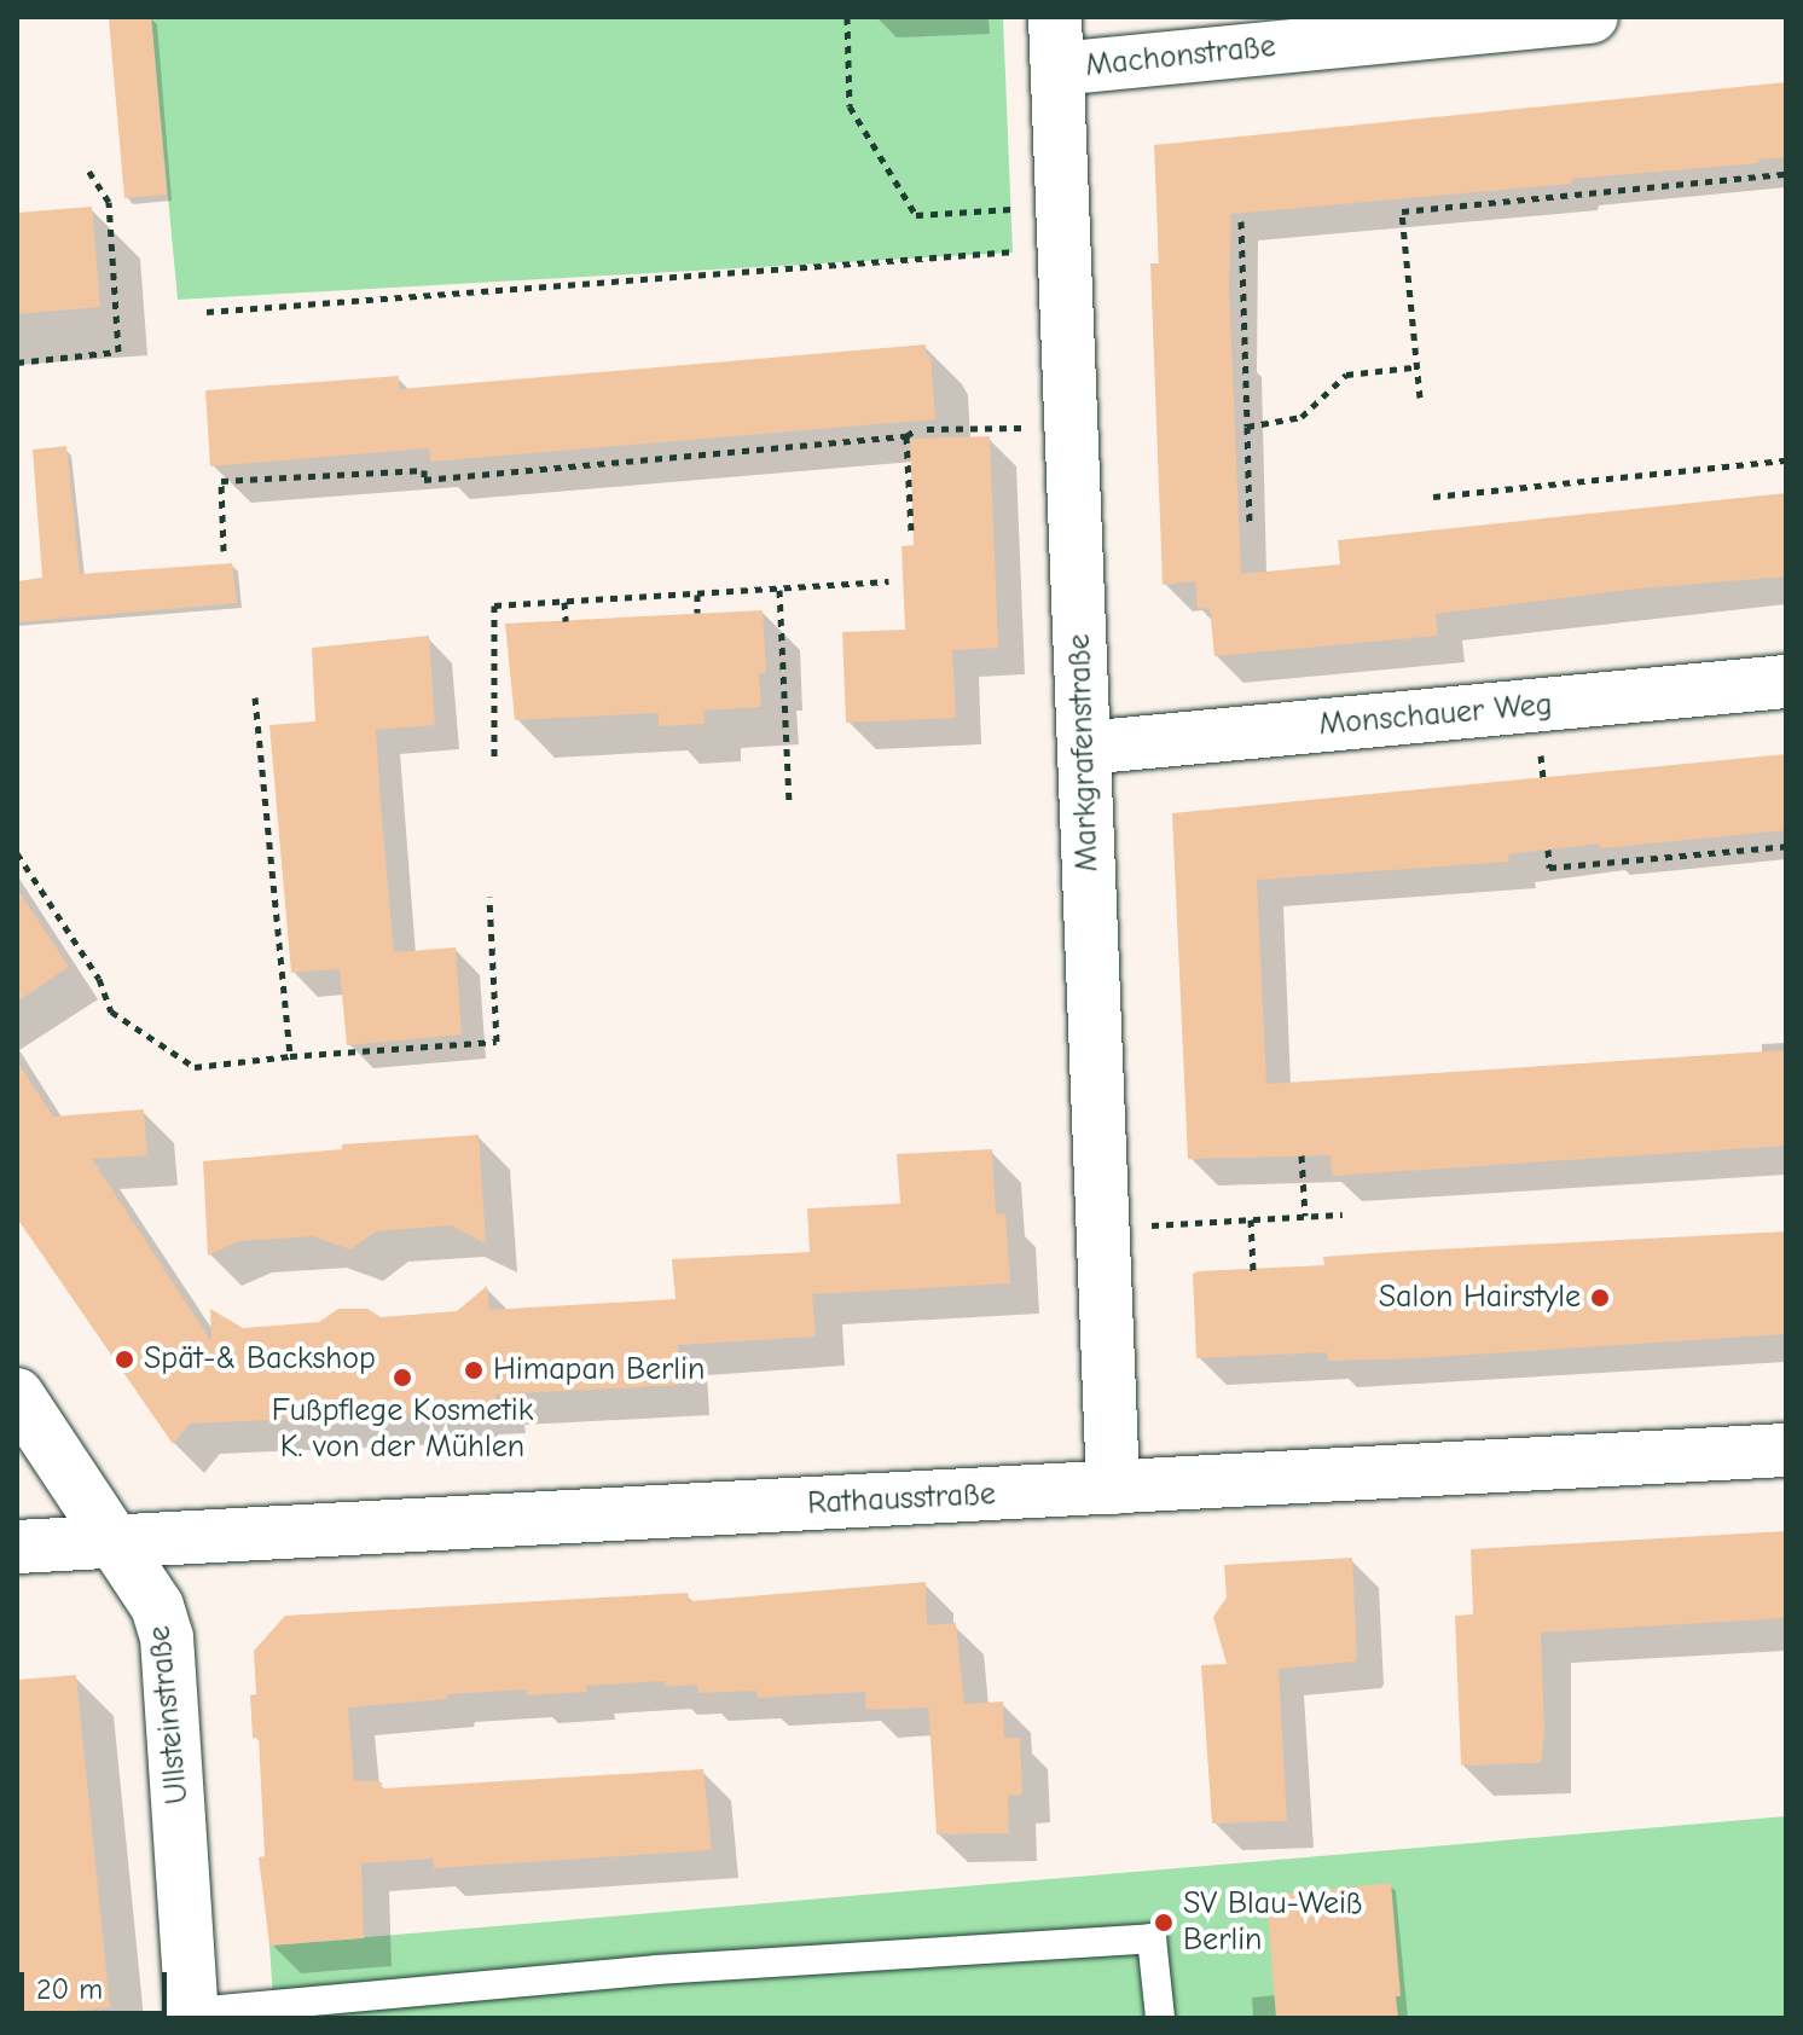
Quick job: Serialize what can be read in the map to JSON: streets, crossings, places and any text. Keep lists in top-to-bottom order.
{
  "streets": {
    "street": [
      "Machonstraße",
      "Monschauer Weg",
      "Markgrafenstraße",
      "Rathausstraße",
      "Ullsteinstraße"
    ]
  },
  "crossings": [
    ["Machonstraße", "Markgrafenstraße"],
    ["Monschauer Weg", "Markgrafenstraße"],
    ["Markgrafenstraße", "Rathausstraße"],
    ["Rathausstraße", "Ullsteinstraße"]
  ],
  "places": [
    "Salon Hairstyle",
    "Spät-& Backshop",
    "Himapan Berlin",
    "Fußpflege Kosmetik K. von der Mühlen",
    "SV Blau-Weiß Berlin"
  ],
  "scale_bar": "20 m"
}
